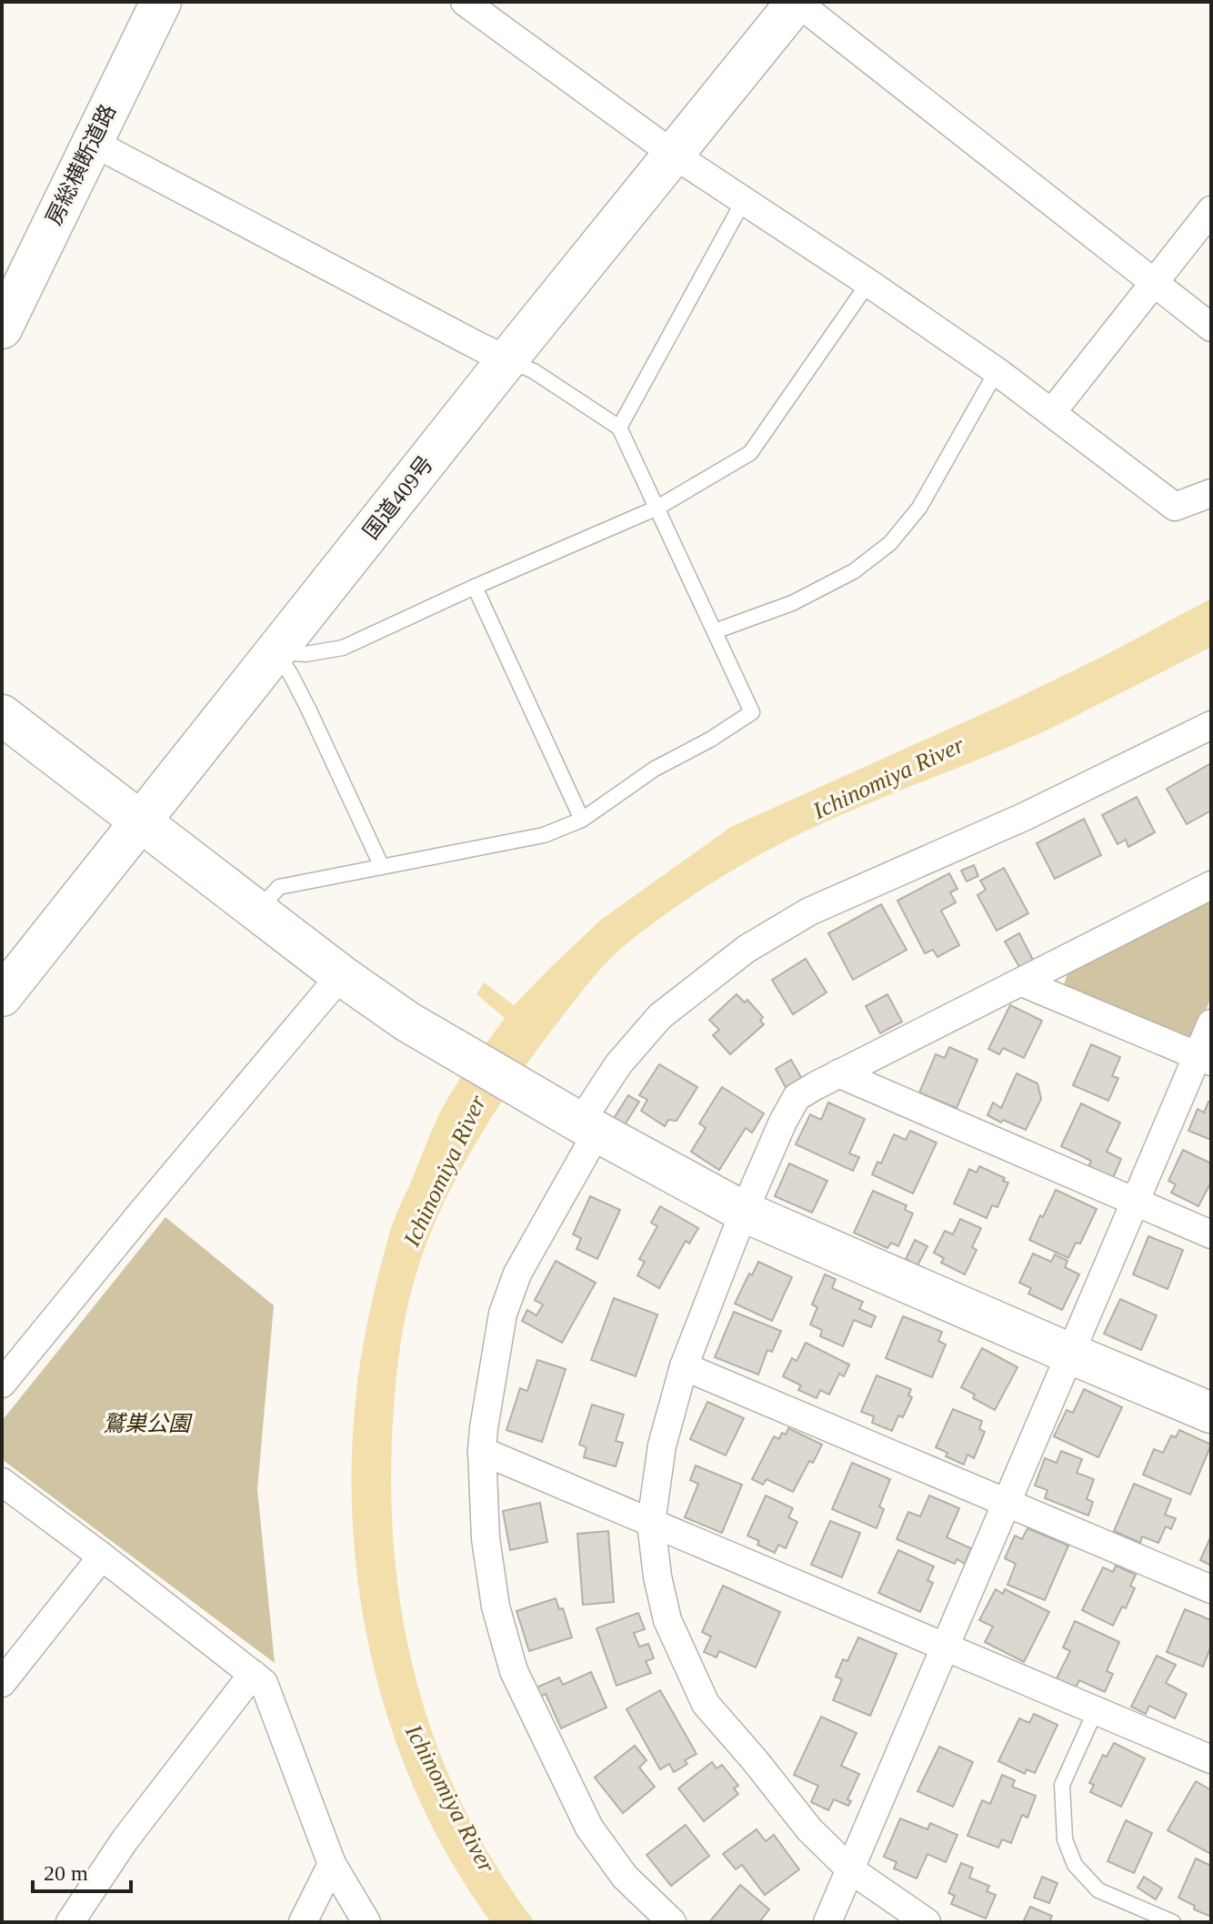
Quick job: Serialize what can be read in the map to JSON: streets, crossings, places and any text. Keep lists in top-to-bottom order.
{
  "streets": {
    "main road": ["房総横断道路", "国道409号"]
  },
  "water": ["Ichinomiya River"],
  "parks": ["鷲巣公園"],
  "scale_bar": "20 m"
}
